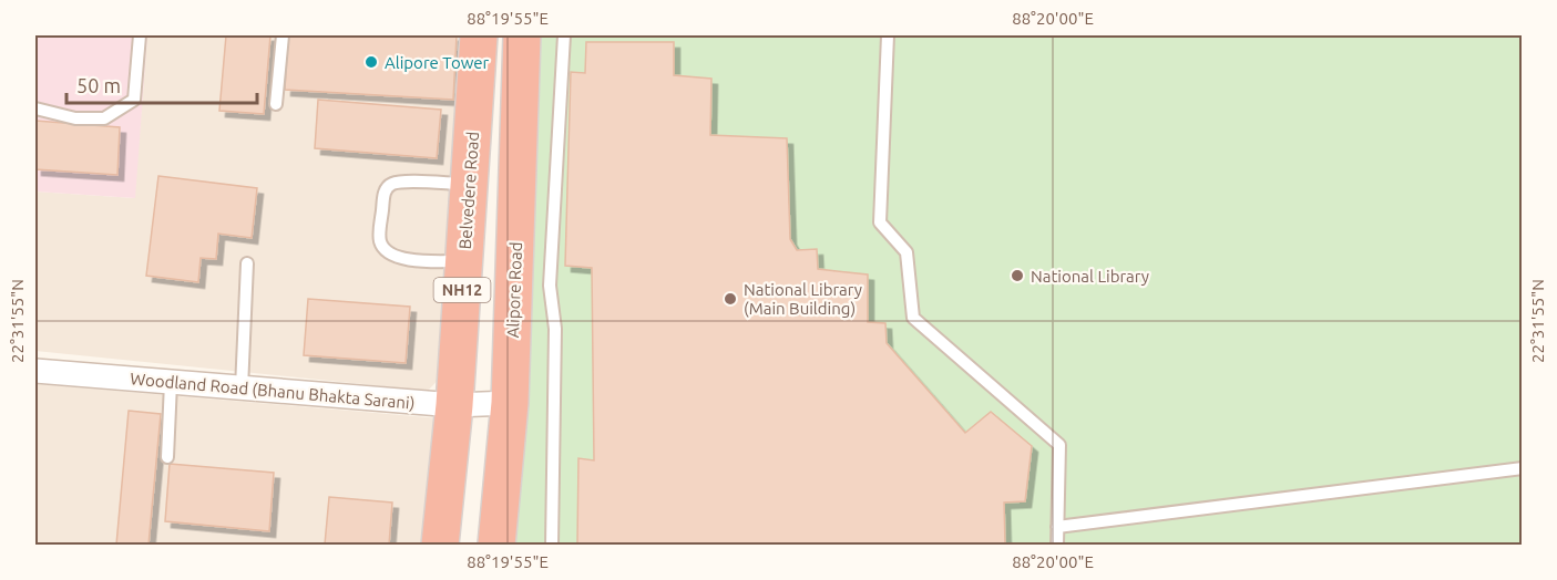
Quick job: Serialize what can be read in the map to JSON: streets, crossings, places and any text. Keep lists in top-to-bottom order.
{
  "streets": {
    "highway": ["Belvedere Road", "NH12", "Alipore Road"],
    "street": ["Woodland Road (Bhanu Bhakta Sarani)"]
  },
  "crossings": [
    ["Belvedere Road", "Woodland Road (Bhanu Bhakta Sarani)"],
    ["Alipore Road", "Woodland Road (Bhanu Bhakta Sarani)"]
  ],
  "places": ["Alipore Tower", "National Library", "National Library (Main Building)"],
  "scale_bar": "50 m",
  "coordinates": ["88°19'55\"E", "88°20'00\"E", "22°31'55\"N"]
}
